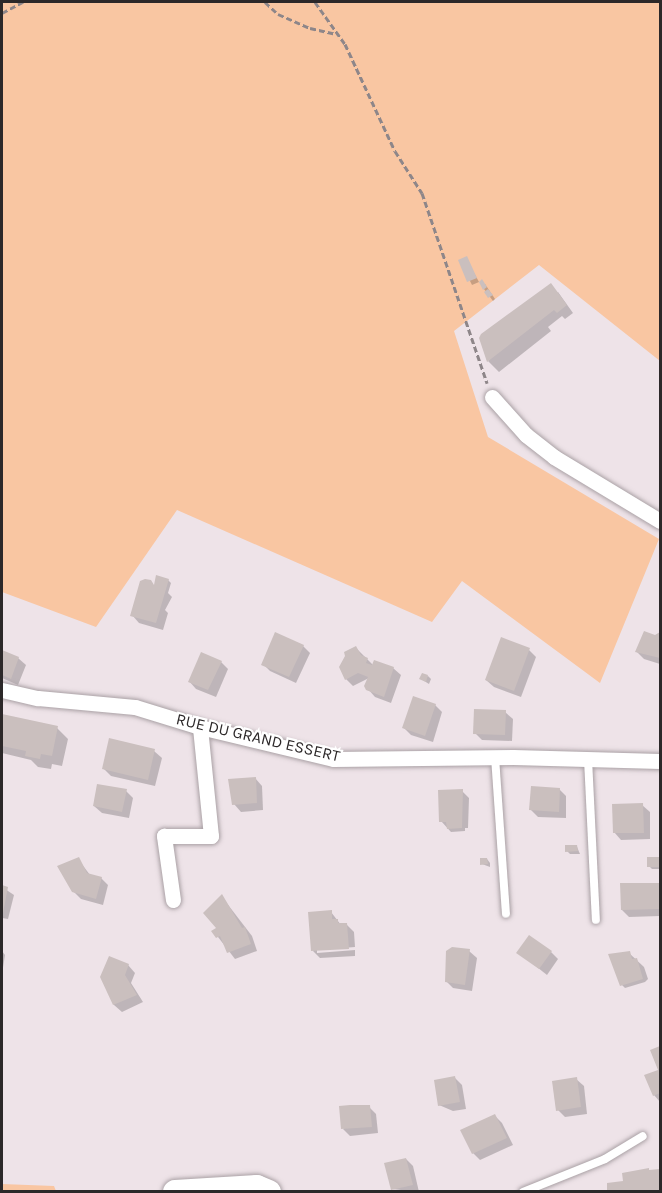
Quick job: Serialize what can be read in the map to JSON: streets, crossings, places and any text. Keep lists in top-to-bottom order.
{
  "streets": {
    "street": ["RUE DU GRAND ESSERT"]
  }
}
